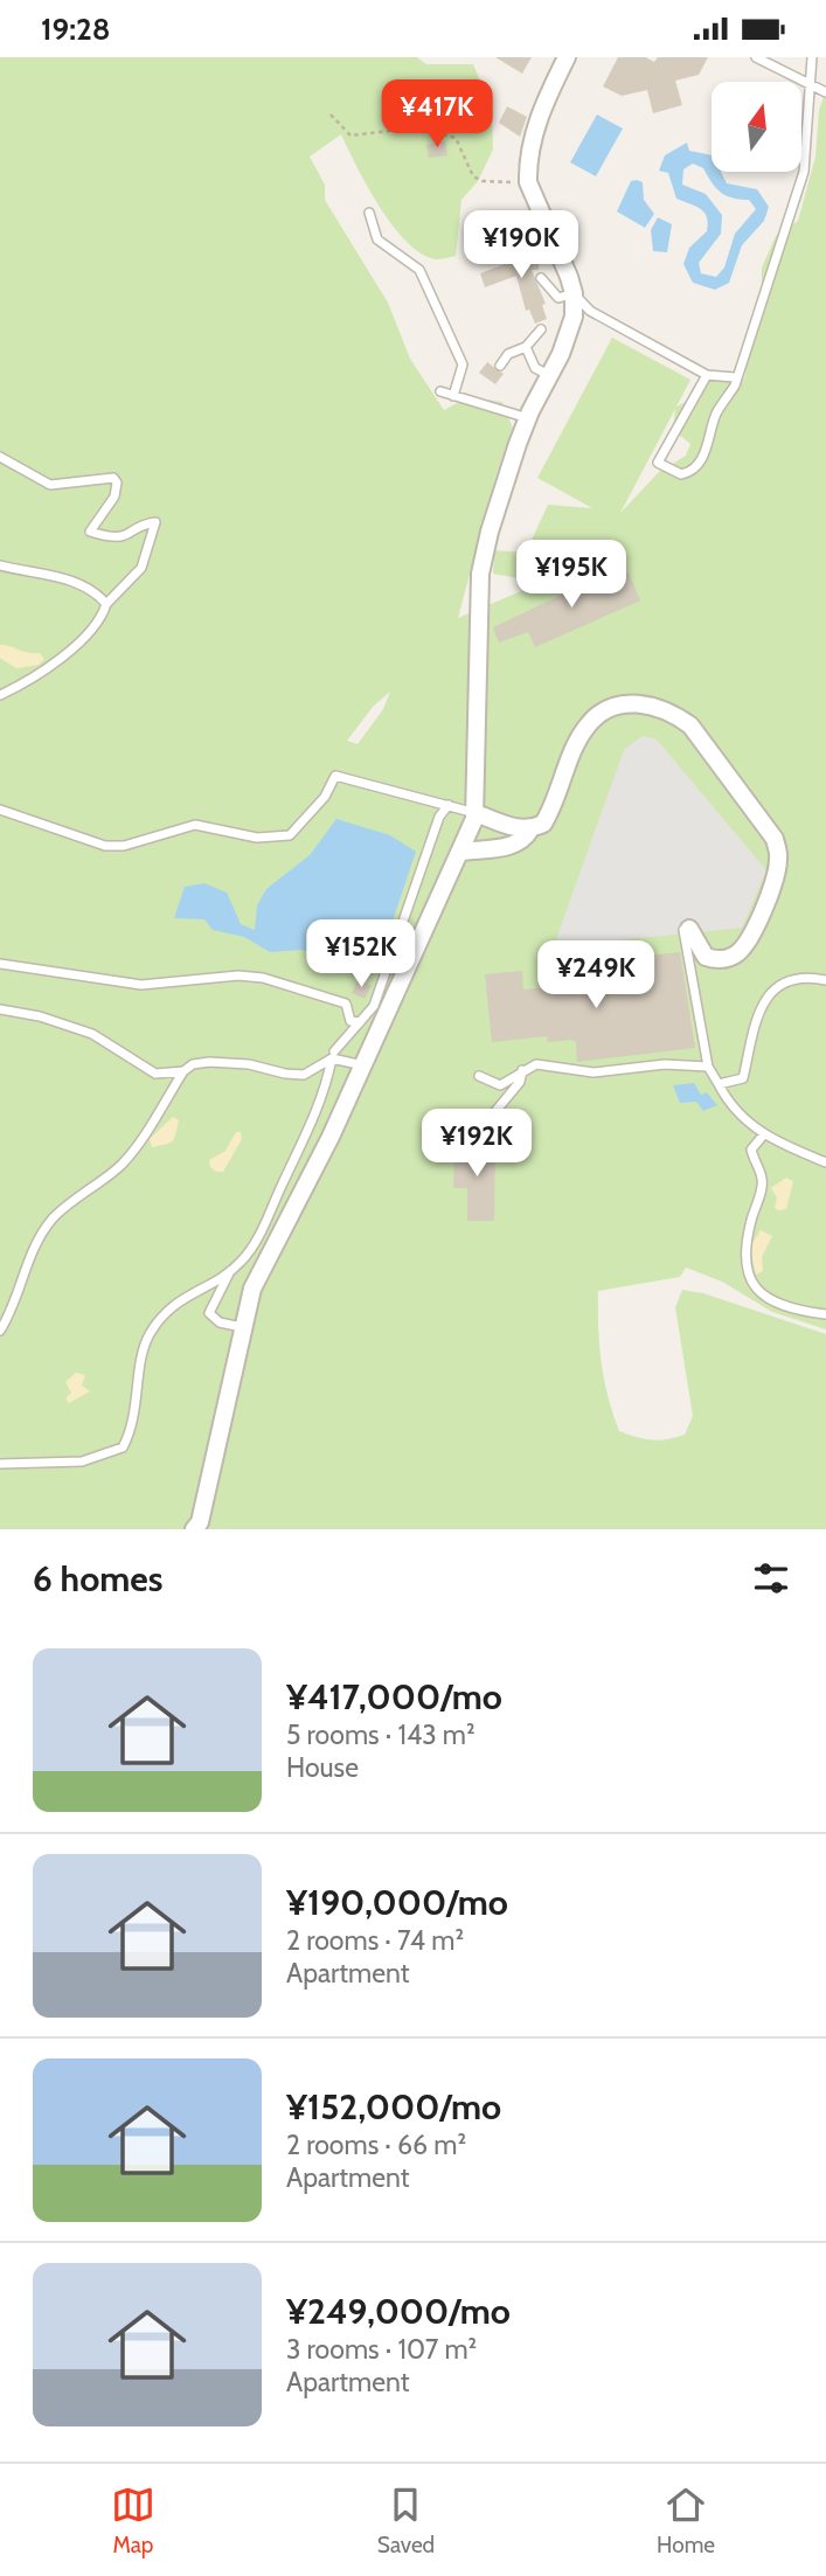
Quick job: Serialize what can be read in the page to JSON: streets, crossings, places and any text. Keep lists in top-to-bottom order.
{
  "north": "top",
  "page": {
    "status": "19:28",
    "price": [
      "¥417K",
      "¥190K",
      "¥195K",
      "¥152K",
      "¥249K",
      "¥192K"
    ],
    "heading": "6 homes",
    "list": [
      {
        "name": "¥417,000/mo",
        "note": "5 rooms · 143 m² · House"
      },
      {
        "name": "¥190,000/mo",
        "note": "2 rooms · 74 m² · Apartment"
      },
      {
        "name": "¥152,000/mo",
        "note": "2 rooms · 66 m² · Apartment"
      },
      {
        "name": "¥249,000/mo",
        "note": "3 rooms · 107 m² · Apartment"
      }
    ],
    "tabs": ["Map", "Saved", "Home"]
  }
}
